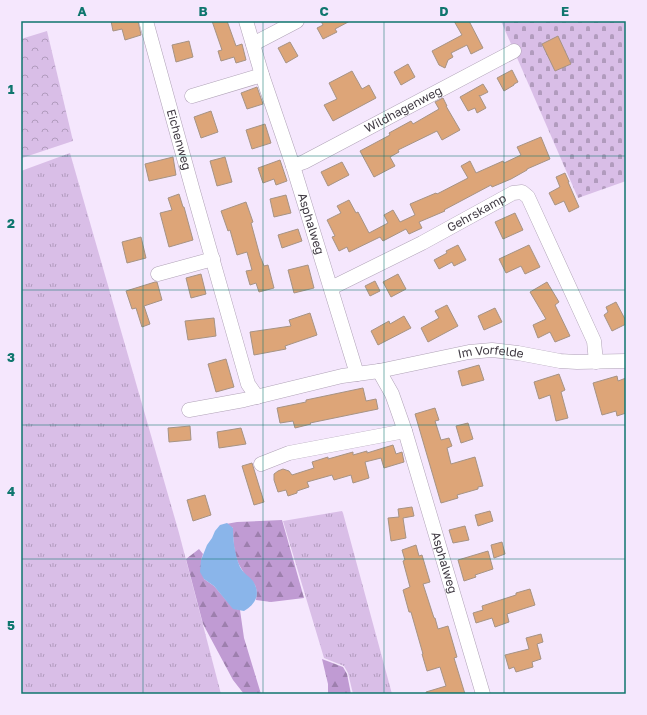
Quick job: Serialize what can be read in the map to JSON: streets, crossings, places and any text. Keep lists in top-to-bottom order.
{
  "streets": {
    "street": [
      "Wildhagenweg",
      "Eichenweg",
      "Gehrskamp",
      "Asphalweg",
      "Im Vorfelde"
    ]
  },
  "crossings": [
    ["Wildhagenweg", "Asphalweg"],
    ["Gehrskamp", "Asphalweg"],
    ["Gehrskamp", "Im Vorfelde"],
    ["Asphalweg", "Im Vorfelde"]
  ],
  "grid": {
    "columns": [
      "A",
      "B",
      "C",
      "D",
      "E"
    ],
    "rows": [
      "1",
      "2",
      "3",
      "4",
      "5"
    ]
  }
}
